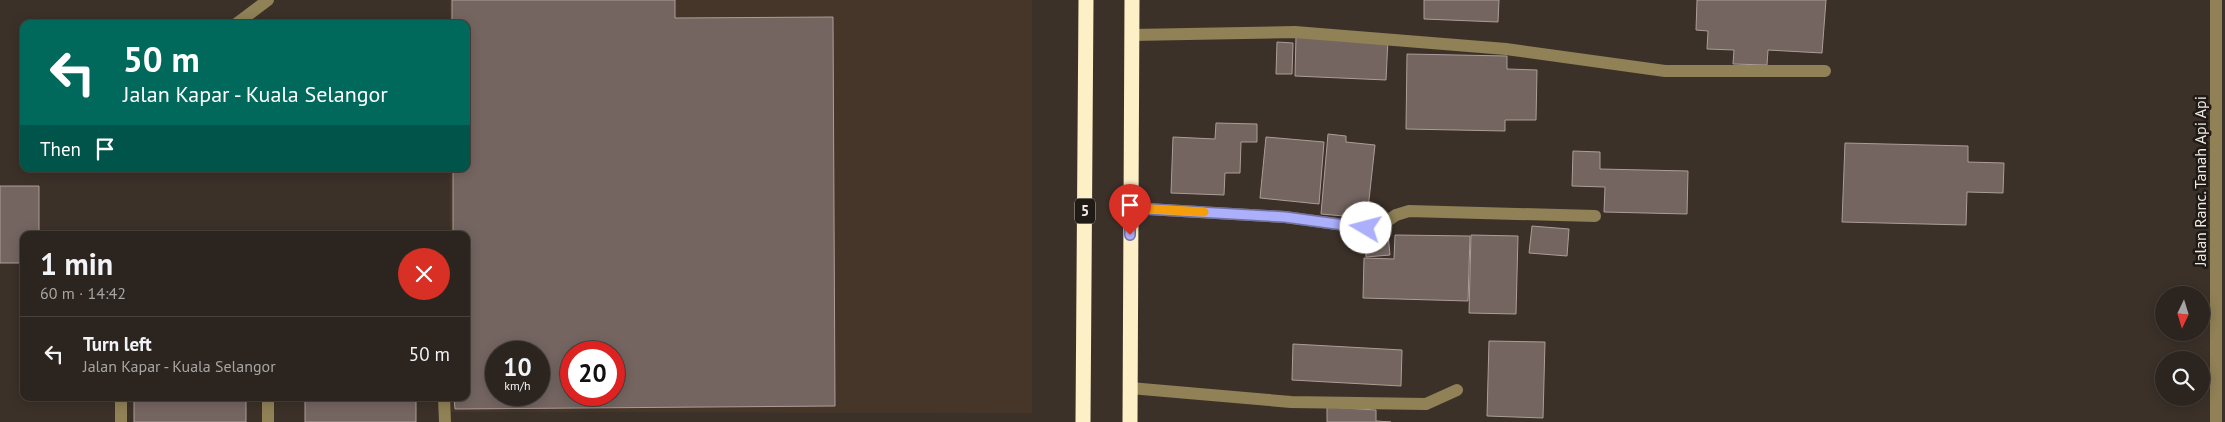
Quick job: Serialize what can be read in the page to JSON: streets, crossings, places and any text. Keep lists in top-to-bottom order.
{
  "streets": {
    "highway": ["5"],
    "street": ["Jalan Ranc. Tanah Api Api"]
  },
  "north": "bottom",
  "page": {
    "turn": ["50 m", "Jalan Kapar - Kuala Selangor"],
    "then": "Then",
    "heading": ["1 min", "60 m · 14:42"],
    "list": [
      {
        "name": "Turn left",
        "note": "Jalan Kapar - Kuala Selangor",
        "value": "50 m"
      }
    ],
    "speed": "10 km/h",
    "limit": "20"
  }
}
